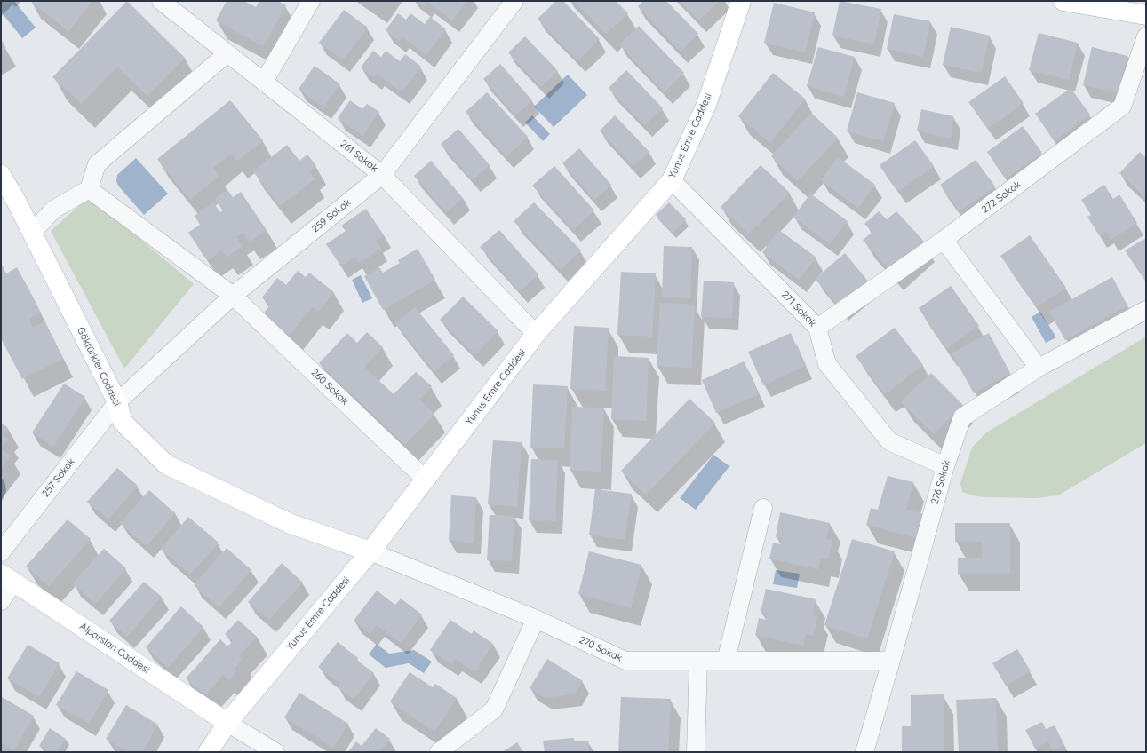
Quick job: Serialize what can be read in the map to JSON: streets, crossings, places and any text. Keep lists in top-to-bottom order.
{
  "streets": {
    "street": [
      "Yunus Emre Caddesi",
      "261 Sokak",
      "272 Sokak",
      "259 Sokak",
      "271 Sokak",
      "Göktürkler Caddesi",
      "260 Sokak",
      "257 Sokak",
      "276 Sokak",
      "Alparslan Caddesi",
      "270 Sokak"
    ]
  },
  "crossings": [
    ["Yunus Emre Caddesi", "261 Sokak"],
    ["Yunus Emre Caddesi", "271 Sokak"],
    ["Yunus Emre Caddesi", "Göktürkler Caddesi"],
    ["Yunus Emre Caddesi", "260 Sokak"],
    ["Yunus Emre Caddesi", "Alparslan Caddesi"],
    ["Yunus Emre Caddesi", "270 Sokak"],
    ["261 Sokak", "259 Sokak"],
    ["272 Sokak", "271 Sokak"],
    ["259 Sokak", "Göktürkler Caddesi"],
    ["259 Sokak", "260 Sokak"],
    ["259 Sokak", "257 Sokak"],
    ["271 Sokak", "276 Sokak"],
    ["Göktürkler Caddesi", "257 Sokak"],
    ["Göktürkler Caddesi", "270 Sokak"],
    ["276 Sokak", "270 Sokak"]
  ]
}
